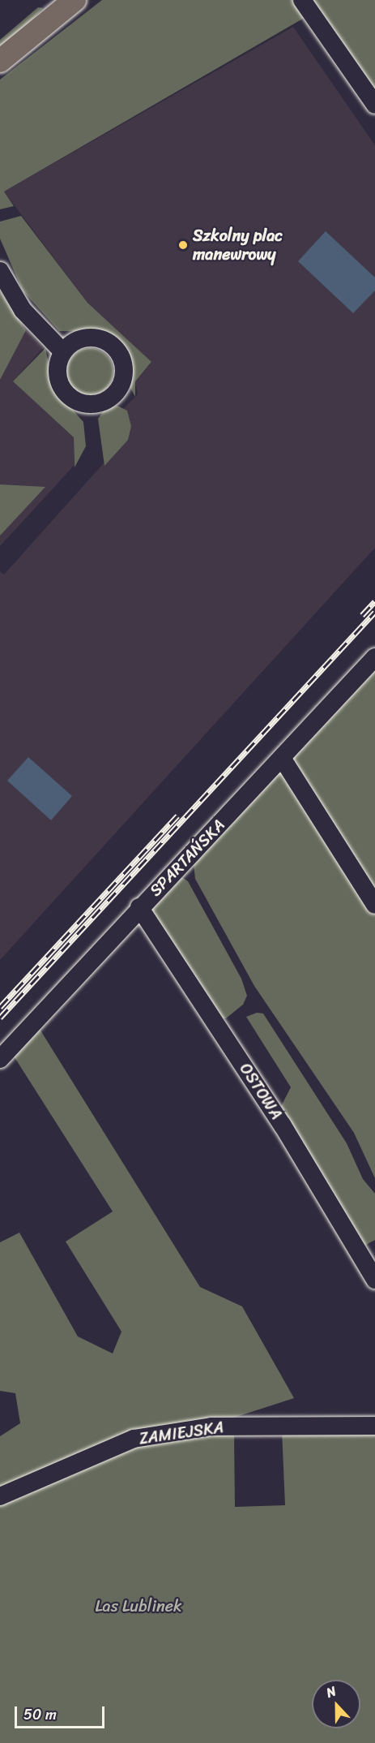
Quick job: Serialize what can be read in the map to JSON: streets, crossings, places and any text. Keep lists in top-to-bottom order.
{
  "streets": {
    "street": ["SPARTAŃSKA", "OSTOWA", "ZAMIEJSKA"]
  },
  "crossings": [
    ["SPARTAŃSKA", "OSTOWA"]
  ],
  "parks": ["Las Lublinek"],
  "places": ["Szkolny plac manewrowy"],
  "scale_bar": "50 m",
  "north": "top"
}
